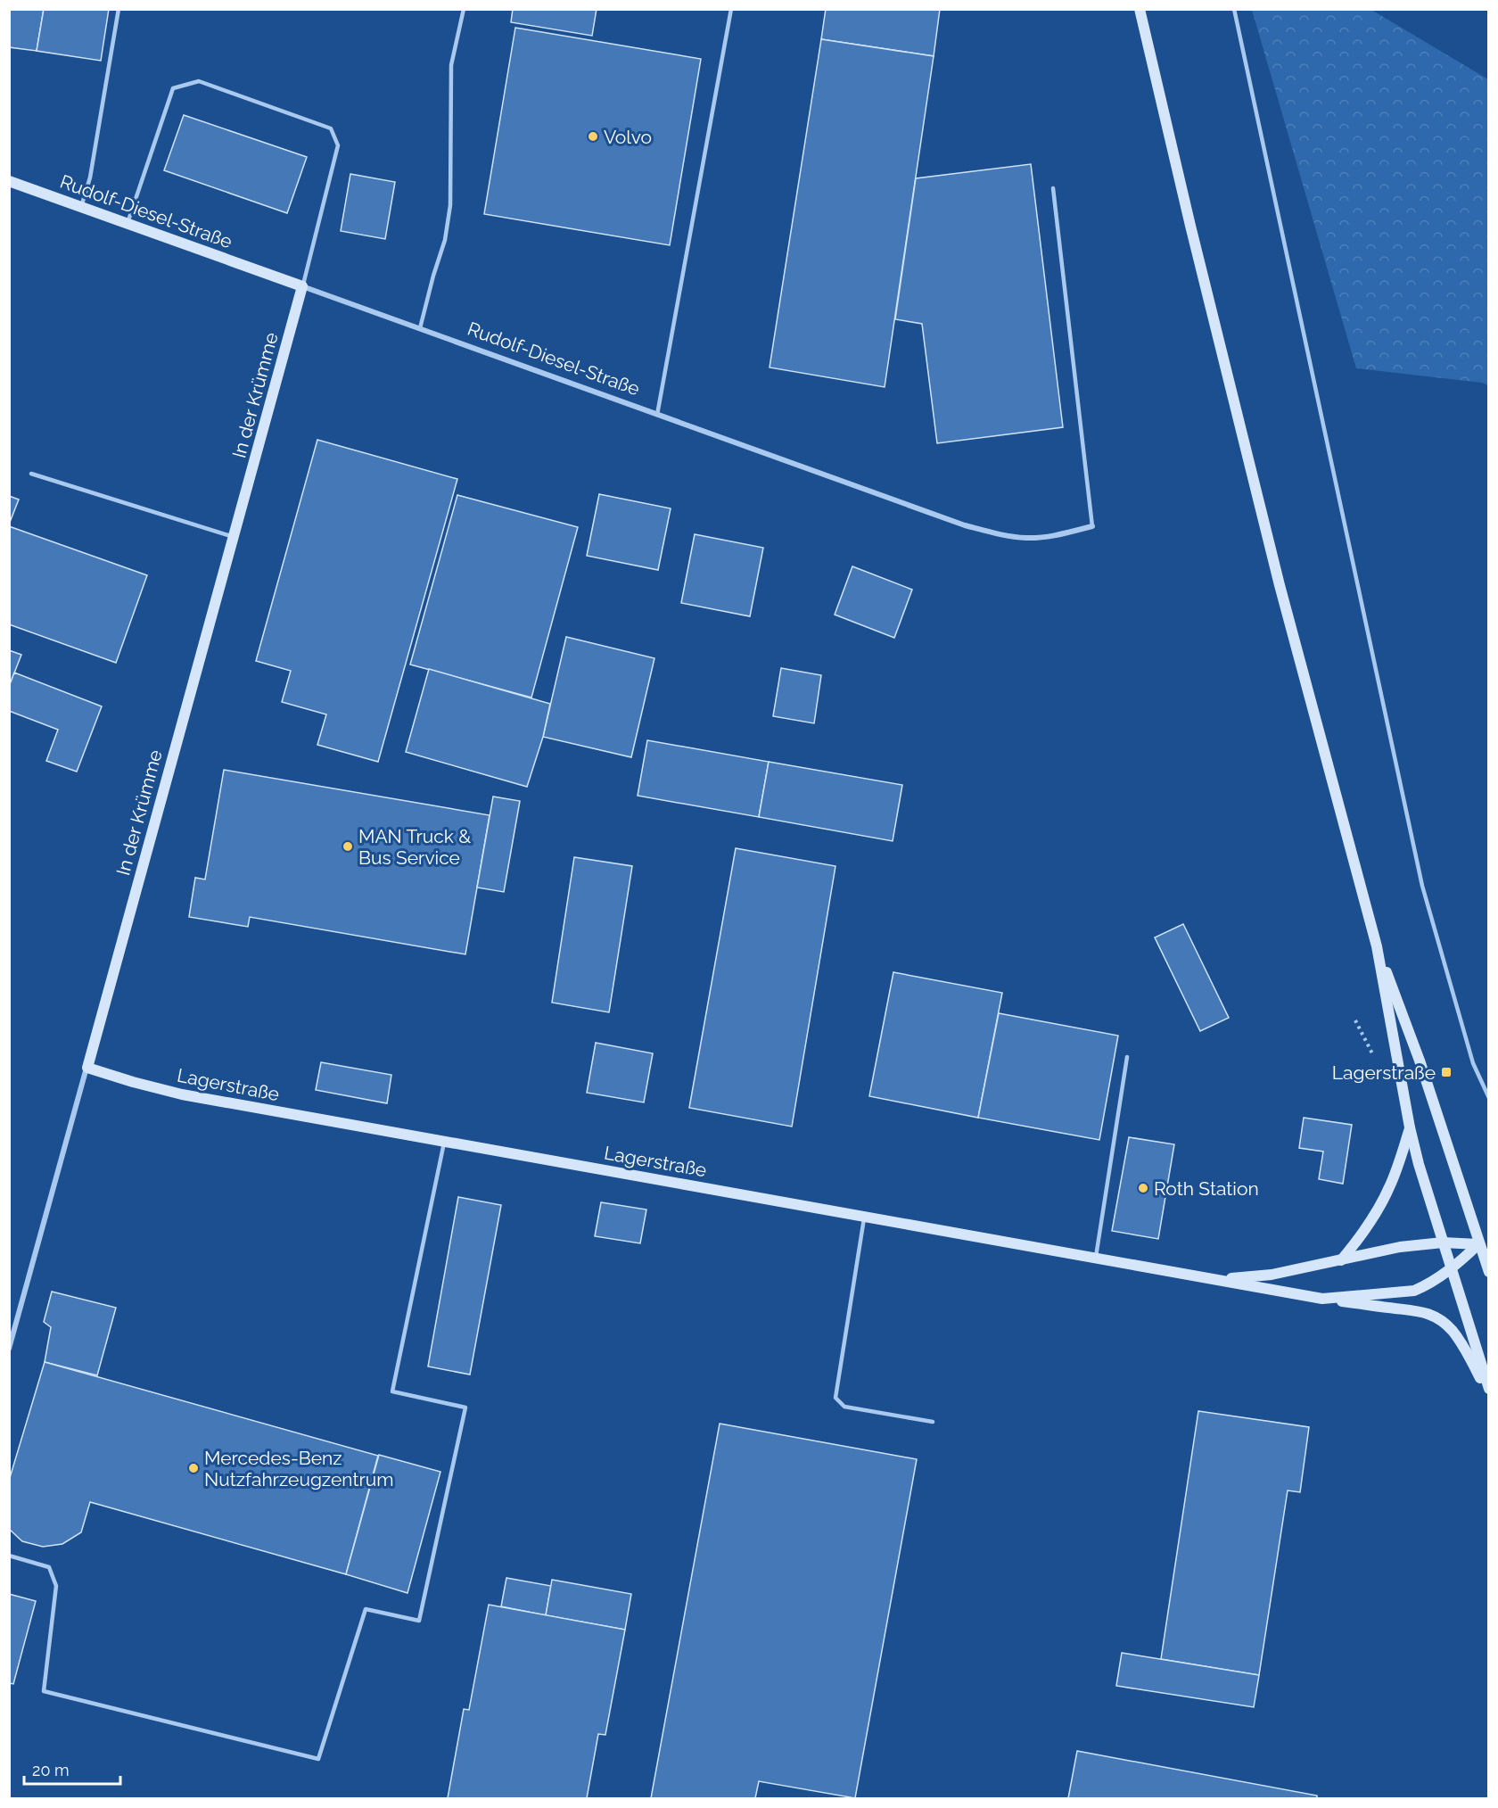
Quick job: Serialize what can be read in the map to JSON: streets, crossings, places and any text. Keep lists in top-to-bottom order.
{
  "streets": {
    "street": ["Rudolf-Diesel-Straße", "In der Krümme", "Lagerstraße"]
  },
  "crossings": [
    ["Rudolf-Diesel-Straße", "In der Krümme"],
    ["In der Krümme", "Lagerstraße"]
  ],
  "places": {
    "other": [
      "Volvo",
      "MAN Truck & Bus Service",
      "Roth Station",
      "Mercedes-Benz Nutzfahrzeugzentrum"
    ],
    "transit": ["Lagerstraße"]
  },
  "scale_bar": "20 m"
}
